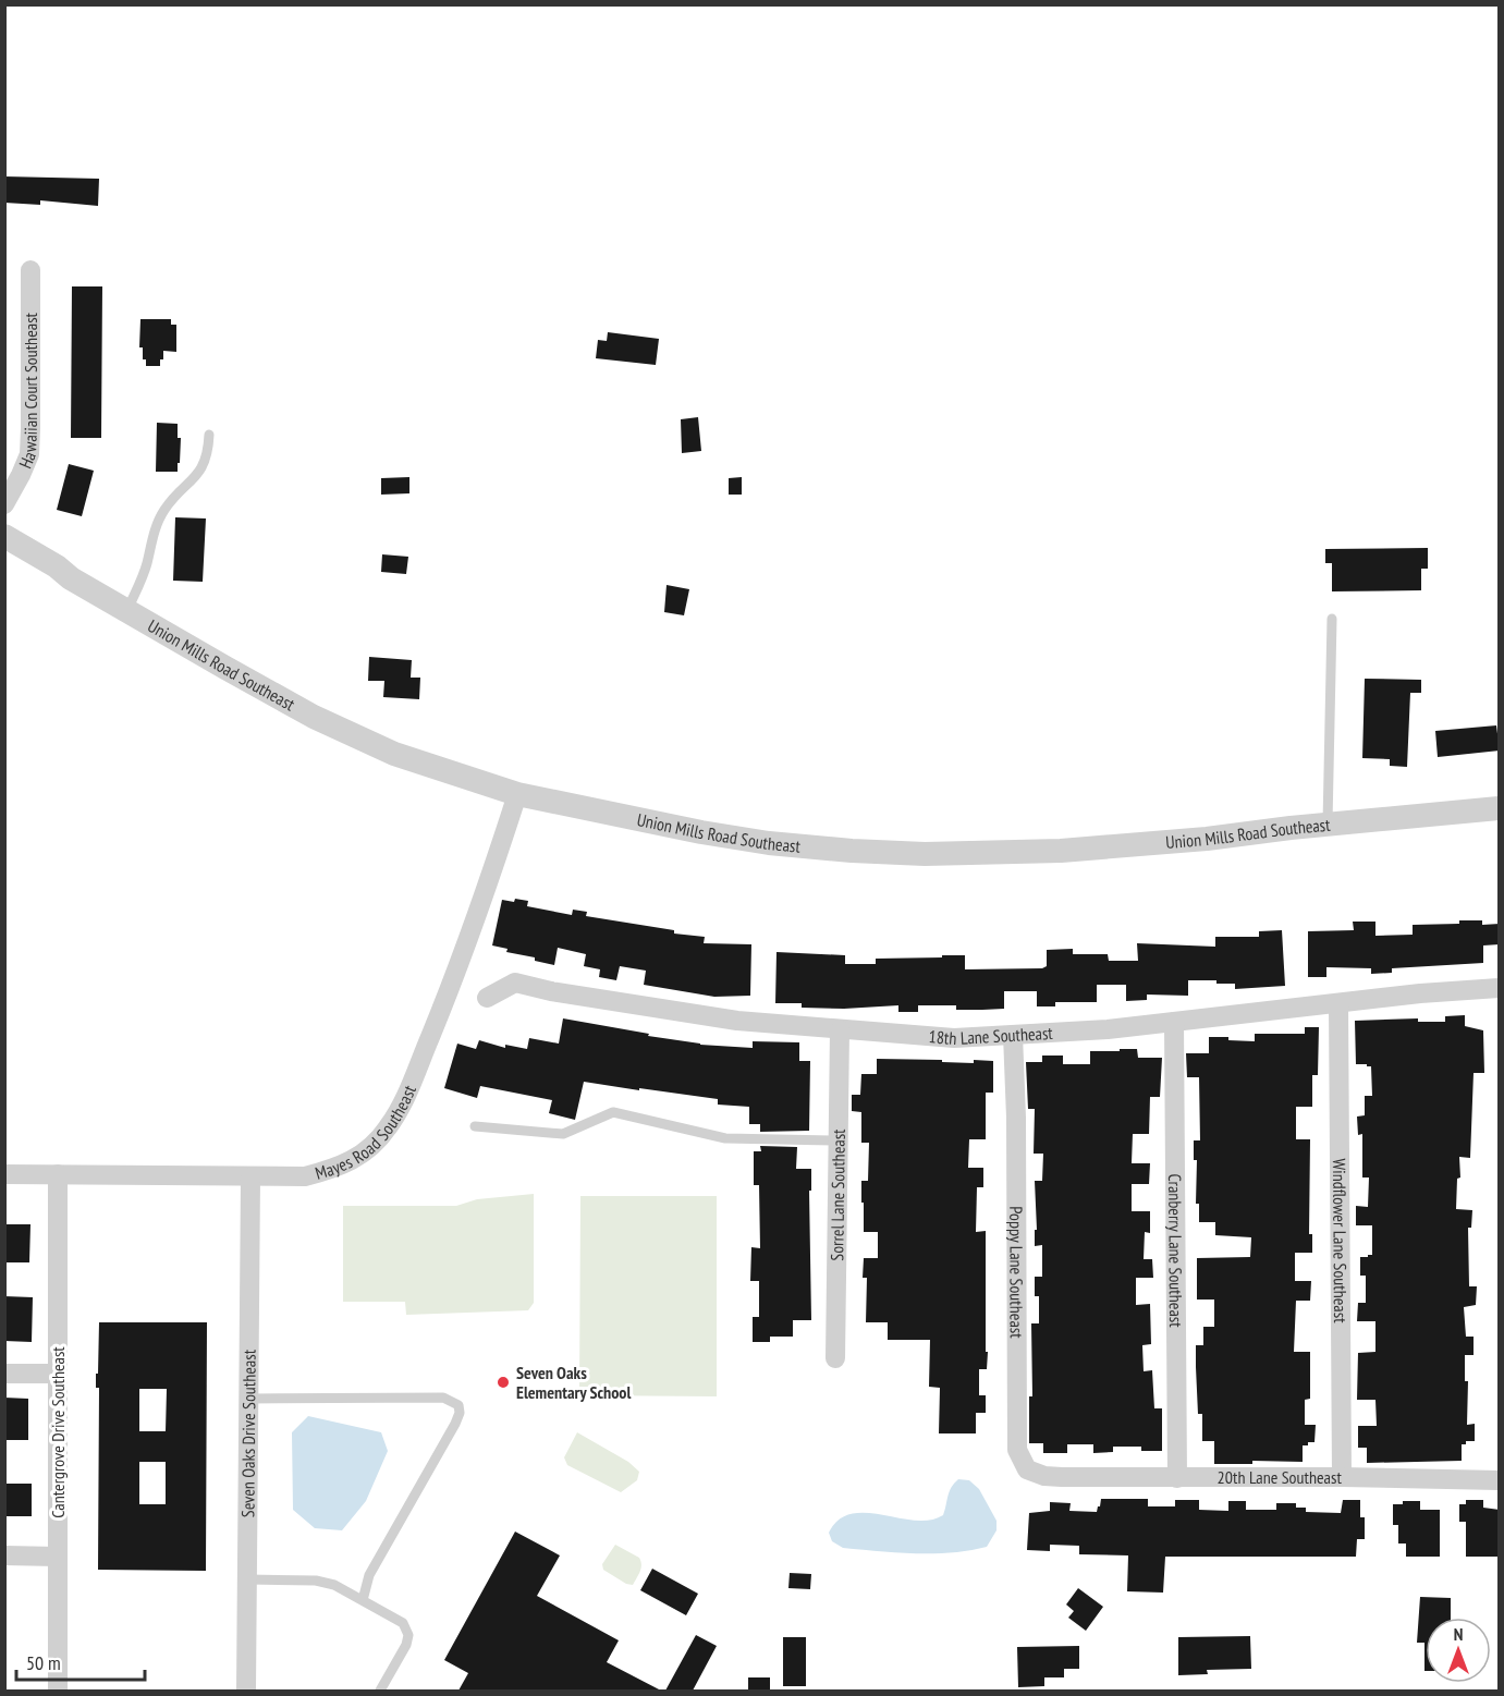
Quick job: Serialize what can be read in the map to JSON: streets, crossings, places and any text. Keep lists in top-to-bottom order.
{
  "streets": {
    "street": [
      "Hawaiian Court Southeast",
      "Union Mills Road Southeast",
      "18th Lane Southeast",
      "Mayes Road Southeast",
      "Sorrel Lane Southeast",
      "Windflower Lane Southeast",
      "Cranberry Lane Southeast",
      "Poppy Lane Southeast",
      "Cantergrove Drive Southeast",
      "Seven Oaks Drive Southeast",
      "20th Lane Southeast"
    ]
  },
  "crossings": [
    ["Union Mills Road Southeast", "Mayes Road Southeast"],
    ["18th Lane Southeast", "Sorrel Lane Southeast"],
    ["18th Lane Southeast", "Windflower Lane Southeast"],
    ["18th Lane Southeast", "Cranberry Lane Southeast"],
    ["18th Lane Southeast", "Poppy Lane Southeast"],
    ["Mayes Road Southeast", "Cantergrove Drive Southeast"],
    ["Mayes Road Southeast", "Seven Oaks Drive Southeast"],
    ["Windflower Lane Southeast", "20th Lane Southeast"],
    ["Cranberry Lane Southeast", "20th Lane Southeast"],
    ["Poppy Lane Southeast", "20th Lane Southeast"]
  ],
  "places": ["Seven Oaks Elementary School"],
  "scale_bar": "50 m",
  "north": "top"
}
